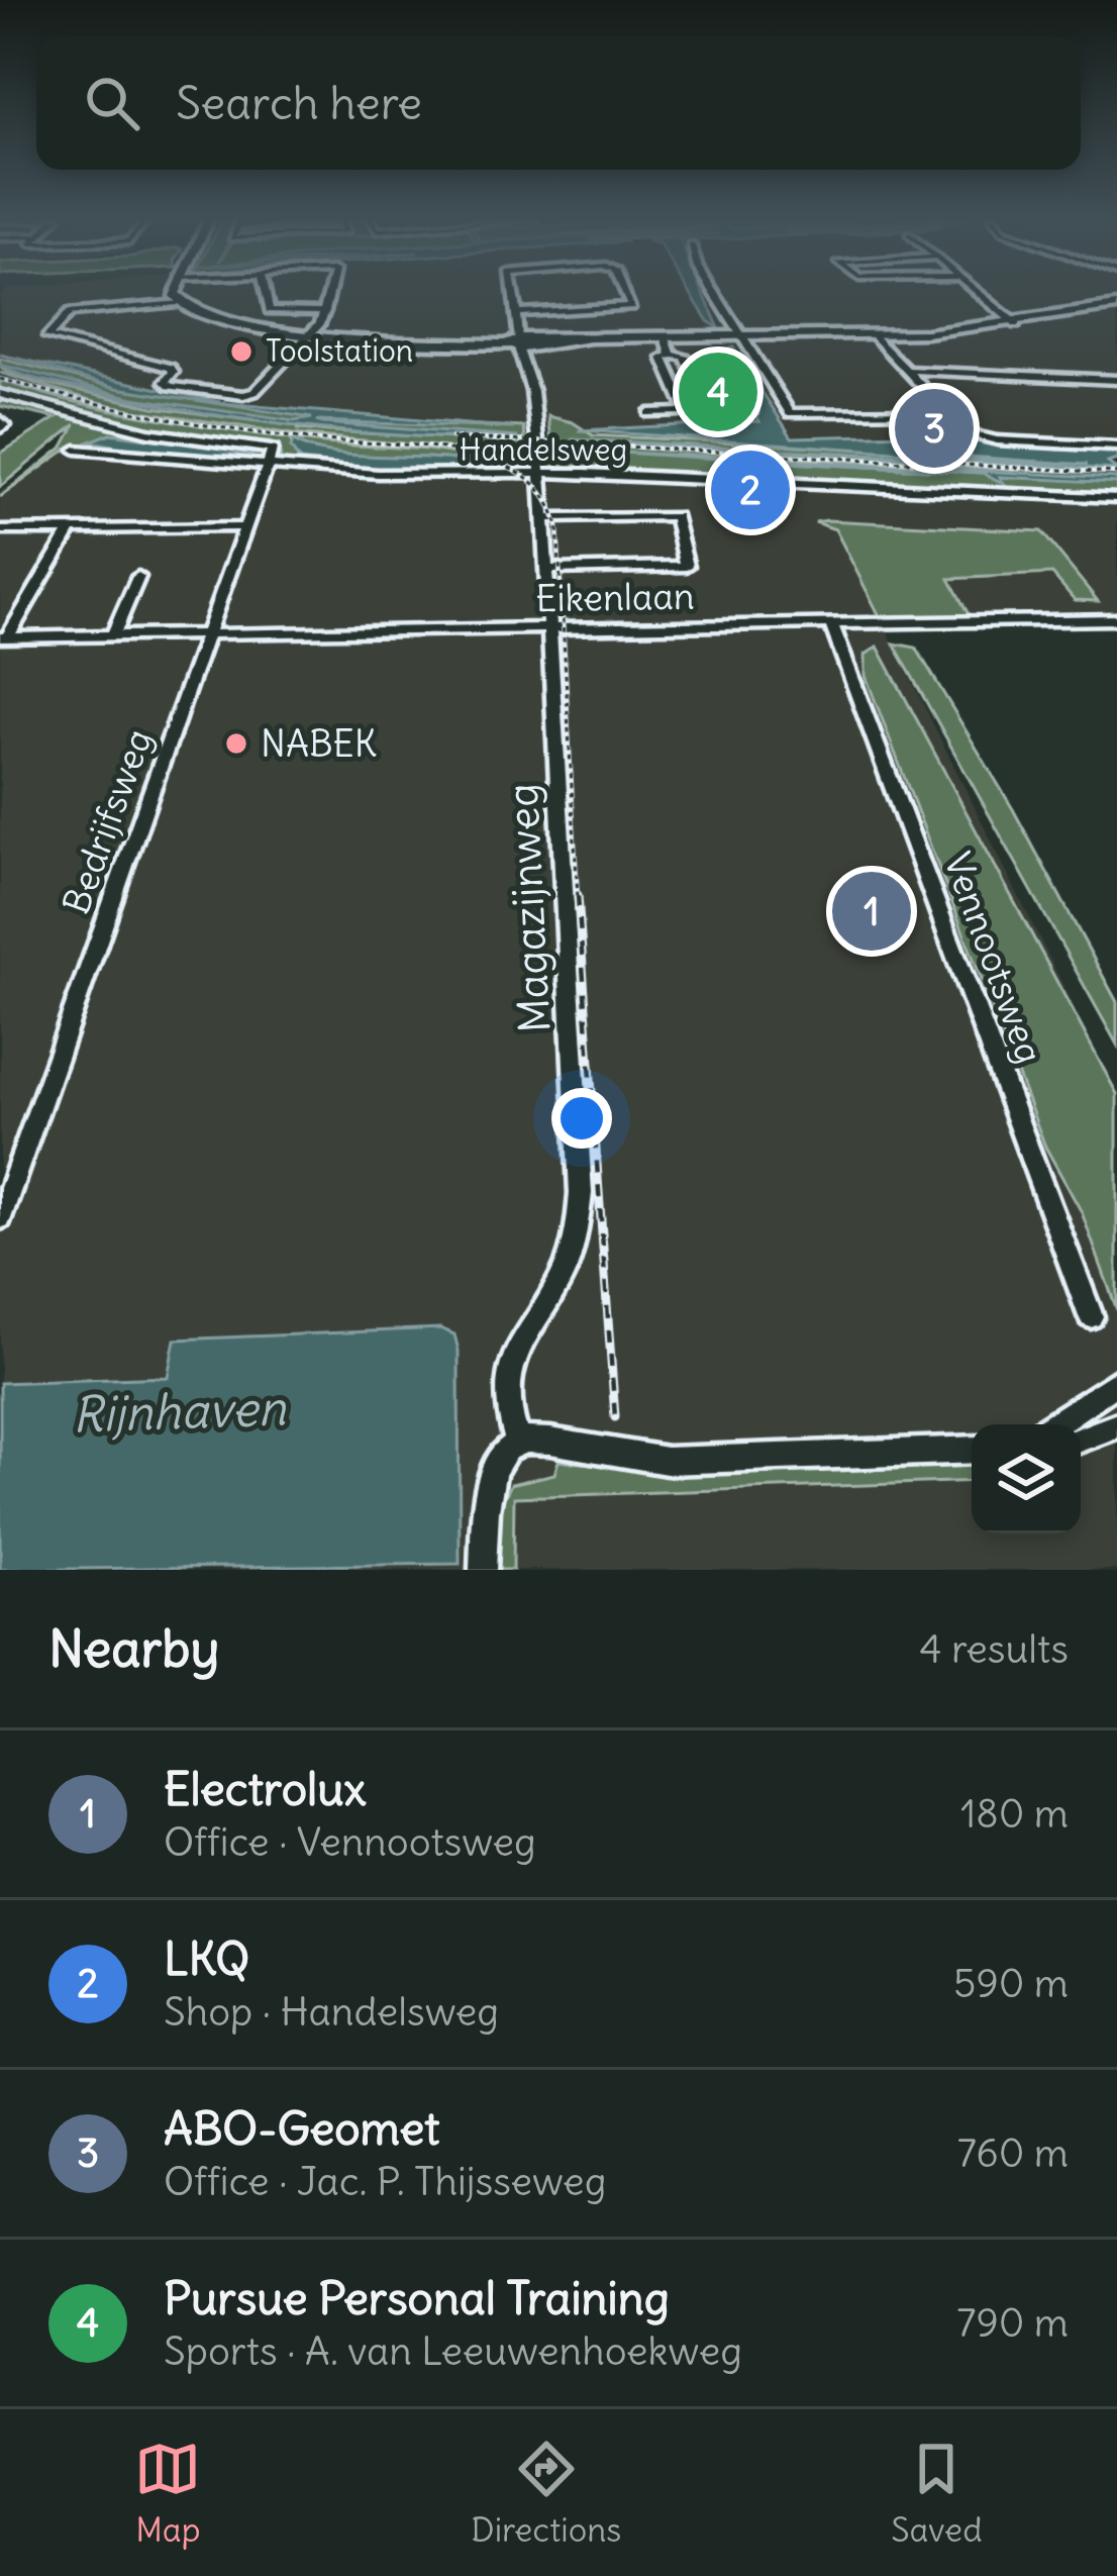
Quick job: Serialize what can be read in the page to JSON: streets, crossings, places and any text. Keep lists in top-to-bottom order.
{
  "streets": {
    "street": [
      "Handelsweg",
      "Eikenlaan",
      "Bedrijfsweg",
      "Magazijnweg",
      "Vennootsweg"
    ]
  },
  "crossings": [
    ["Handelsweg", "Bedrijfsweg"],
    ["Handelsweg", "Magazijnweg"],
    ["Eikenlaan", "Bedrijfsweg"],
    ["Eikenlaan", "Magazijnweg"],
    ["Eikenlaan", "Vennootsweg"]
  ],
  "water": ["Rijnhaven"],
  "places": ["Toolstation", "NABEK"],
  "page": {
    "search": "Search here",
    "pins": [
      "4",
      "3",
      "2",
      "1"
    ],
    "heading": ["Nearby", "4 results"],
    "list": [
      {
        "mark": "1",
        "name": "Electrolux",
        "note": "Office · Vennootsweg",
        "value": "180 m"
      },
      {
        "mark": "2",
        "name": "LKQ",
        "note": "Shop · Handelsweg",
        "value": "590 m"
      },
      {
        "mark": "3",
        "name": "ABO-Geomet",
        "note": "Office · Jac. P. Thijsseweg",
        "value": "760 m"
      },
      {
        "mark": "4",
        "name": "Pursue Personal Training",
        "note": "Sports · A. van Leeuwenhoekweg",
        "value": "790 m"
      }
    ],
    "nav": ["Map", "Directions", "Saved"]
  }
}
